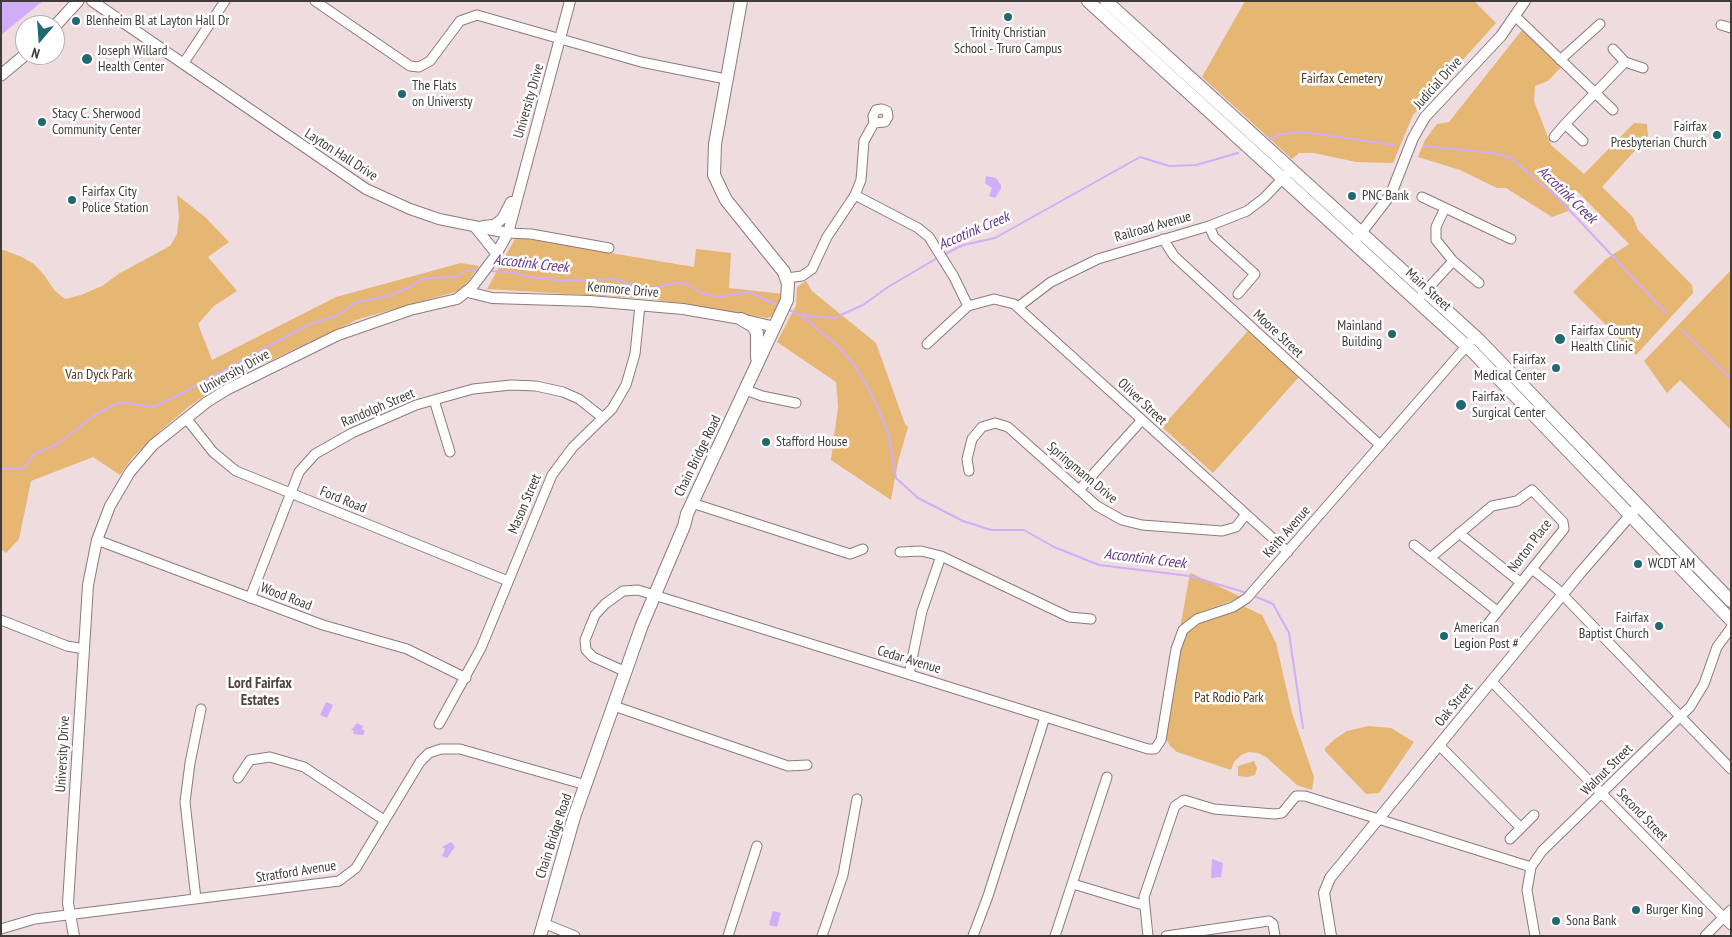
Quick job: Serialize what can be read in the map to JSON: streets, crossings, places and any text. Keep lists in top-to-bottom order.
{
  "streets": {
    "main road": ["Main Street", "Chain Bridge Road"],
    "street": [
      "Judicial Drive",
      "University Drive",
      "Layton Hall Drive",
      "Railroad Avenue",
      "Kenmore Drive",
      "Moore Street",
      "Oliver Street",
      "Randolph Street",
      "Springmann Drive",
      "Ford Road",
      "Mason Street",
      "Keith Avenue",
      "Norton Place",
      "Wood Road",
      "Cedar Avenue",
      "Oak Street",
      "Walnut Street",
      "Second Street",
      "Stratford Avenue"
    ]
  },
  "crossings": [
    ["Judicial Drive", "Main Street"],
    ["University Drive", "Layton Hall Drive"],
    ["University Drive", "Kenmore Drive"],
    ["University Drive", "Ford Road"],
    ["University Drive", "Wood Road"],
    ["University Drive", "Stratford Avenue"],
    ["Railroad Avenue", "Main Street"],
    ["Railroad Avenue", "Moore Street"],
    ["Railroad Avenue", "Oliver Street"],
    ["Kenmore Drive", "Chain Bridge Road"],
    ["Kenmore Drive", "Mason Street"],
    ["Main Street", "Keith Avenue"],
    ["Main Street", "Oak Street"],
    ["Moore Street", "Keith Avenue"],
    ["Oliver Street", "Springmann Drive"],
    ["Oliver Street", "Keith Avenue"],
    ["Randolph Street", "Ford Road"],
    ["Randolph Street", "Mason Street"],
    ["Randolph Street", "Wood Road"],
    ["Chain Bridge Road", "Cedar Avenue"],
    ["Chain Bridge Road", "Stratford Avenue"],
    ["Ford Road", "Mason Street"],
    ["Mason Street", "Wood Road"],
    ["Keith Avenue", "Cedar Avenue"],
    ["Oak Street", "Second Street"],
    ["Walnut Street", "Second Street"]
  ],
  "districts": ["Lord Fairfax Estates"],
  "water": ["Accotink Creek", "Accontink Creek"],
  "parks": ["Fairfax Cemetery", "Van Dyck Park", "Pat Rodio Park"],
  "places": [
    "Trinity Christian School - Truro Campus",
    "Blenheim Bl at Layton Hall Dr",
    "Joseph Willard Health Center",
    "The Flats on Universty",
    "Stacy C. Sherwood Community Center",
    "Fairfax Presbyterian Church",
    "PNC Bank",
    "Fairfax City Police Station",
    "Mainland Building",
    "Fairfax County Health Clinic",
    "Fairfax Medical Center",
    "Fairfax Surgical Center",
    "Stafford House",
    "WCDT AM",
    "Fairfax Baptist Church",
    "American Legion Post #",
    "Burger King",
    "Sona Bank"
  ],
  "north": "bottom"
}
